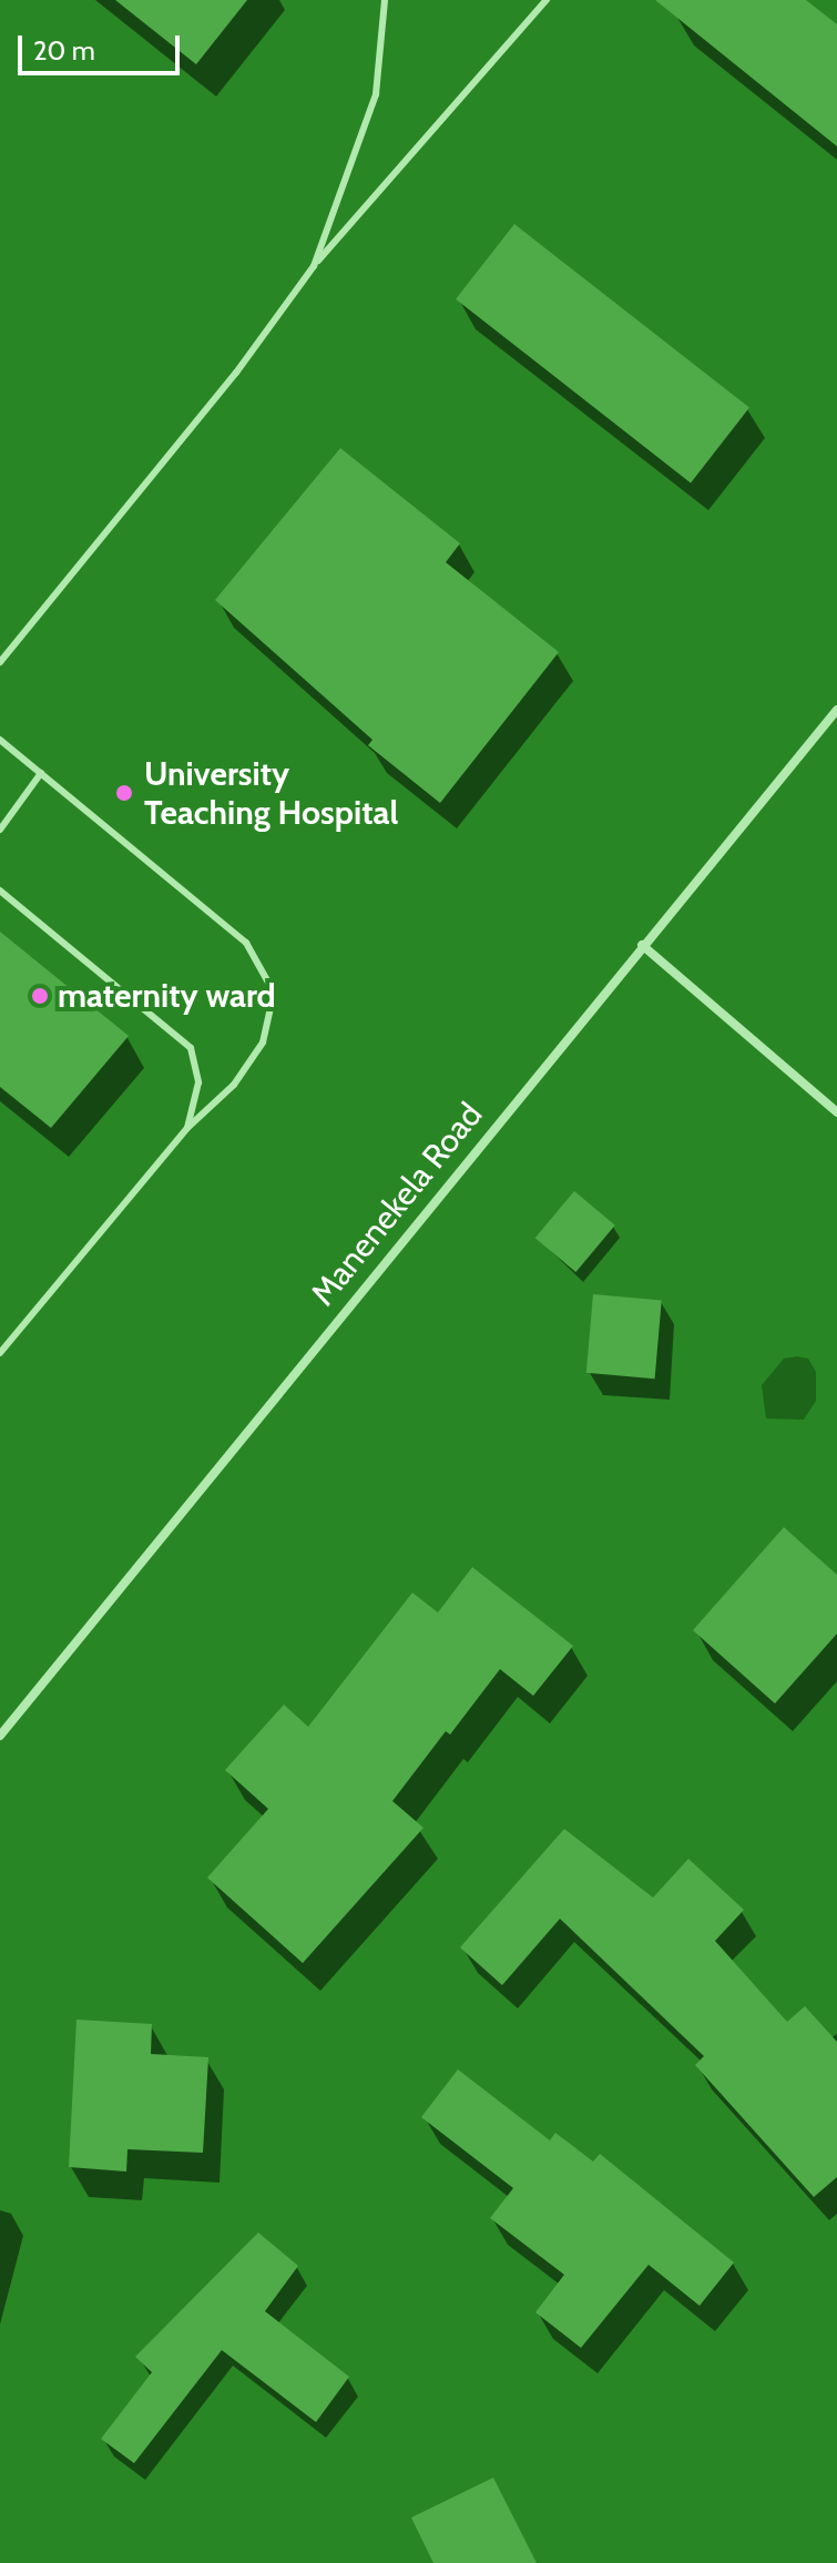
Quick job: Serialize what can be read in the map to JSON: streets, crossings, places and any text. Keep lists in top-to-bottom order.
{
  "streets": {
    "street": ["Manenekela Road"]
  },
  "places": ["University Teaching Hospital", "maternity ward"],
  "scale_bar": "20 m"
}
